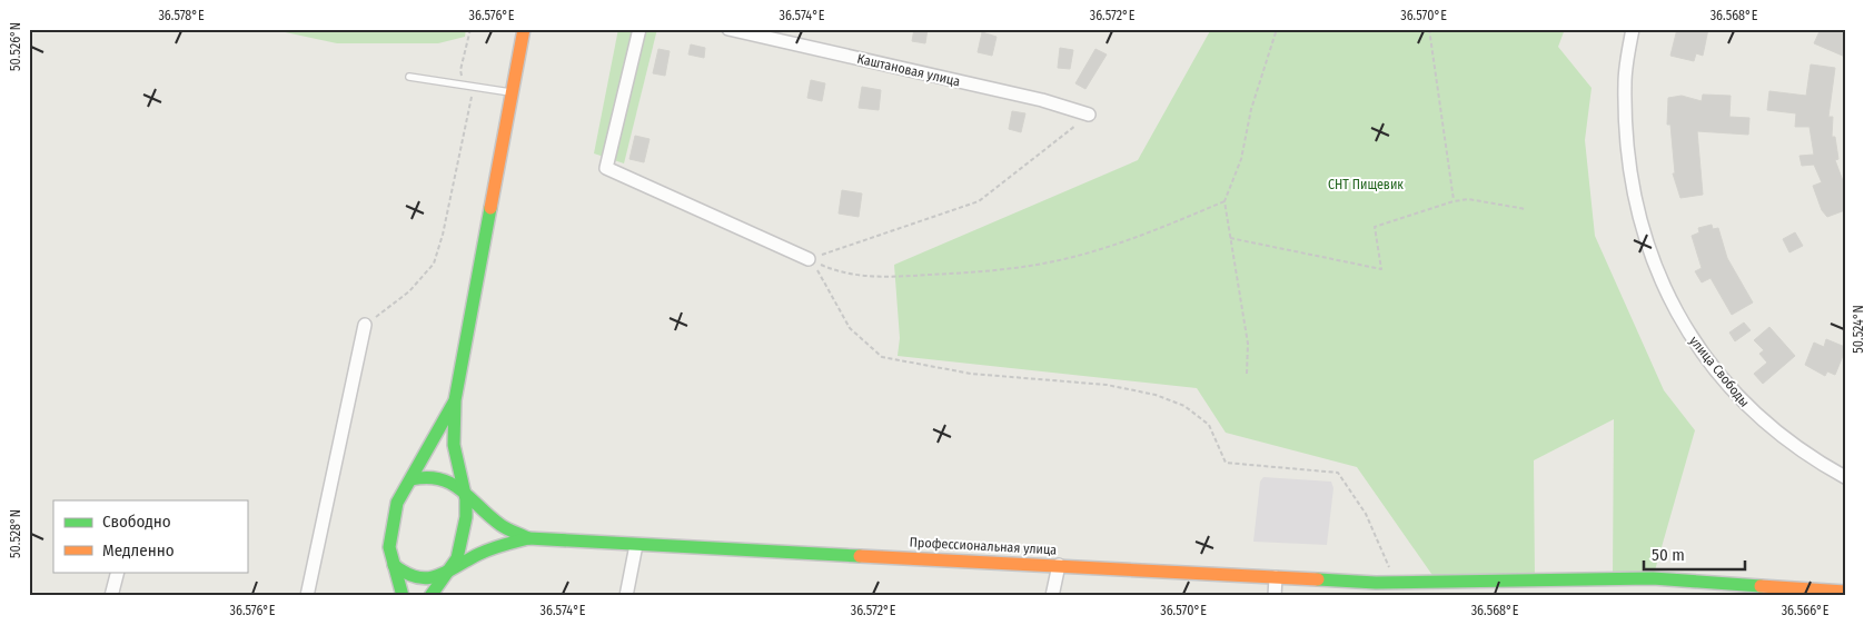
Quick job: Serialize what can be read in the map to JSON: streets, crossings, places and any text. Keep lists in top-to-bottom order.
{
  "streets": {
    "street": ["Каштановая улица", "улица Свободы", "Профессиональная улица"]
  },
  "parks": ["СНТ Пищевик"],
  "legend": ["Свободно", "Медленно"],
  "scale_bar": "50 m",
  "coordinates": [
    "36.578°E",
    "36.576°E",
    "36.574°E",
    "36.572°E",
    "36.570°E",
    "36.568°E",
    "50.526°N",
    "50.524°N",
    "50.528°N",
    "36.566°E"
  ]
}
